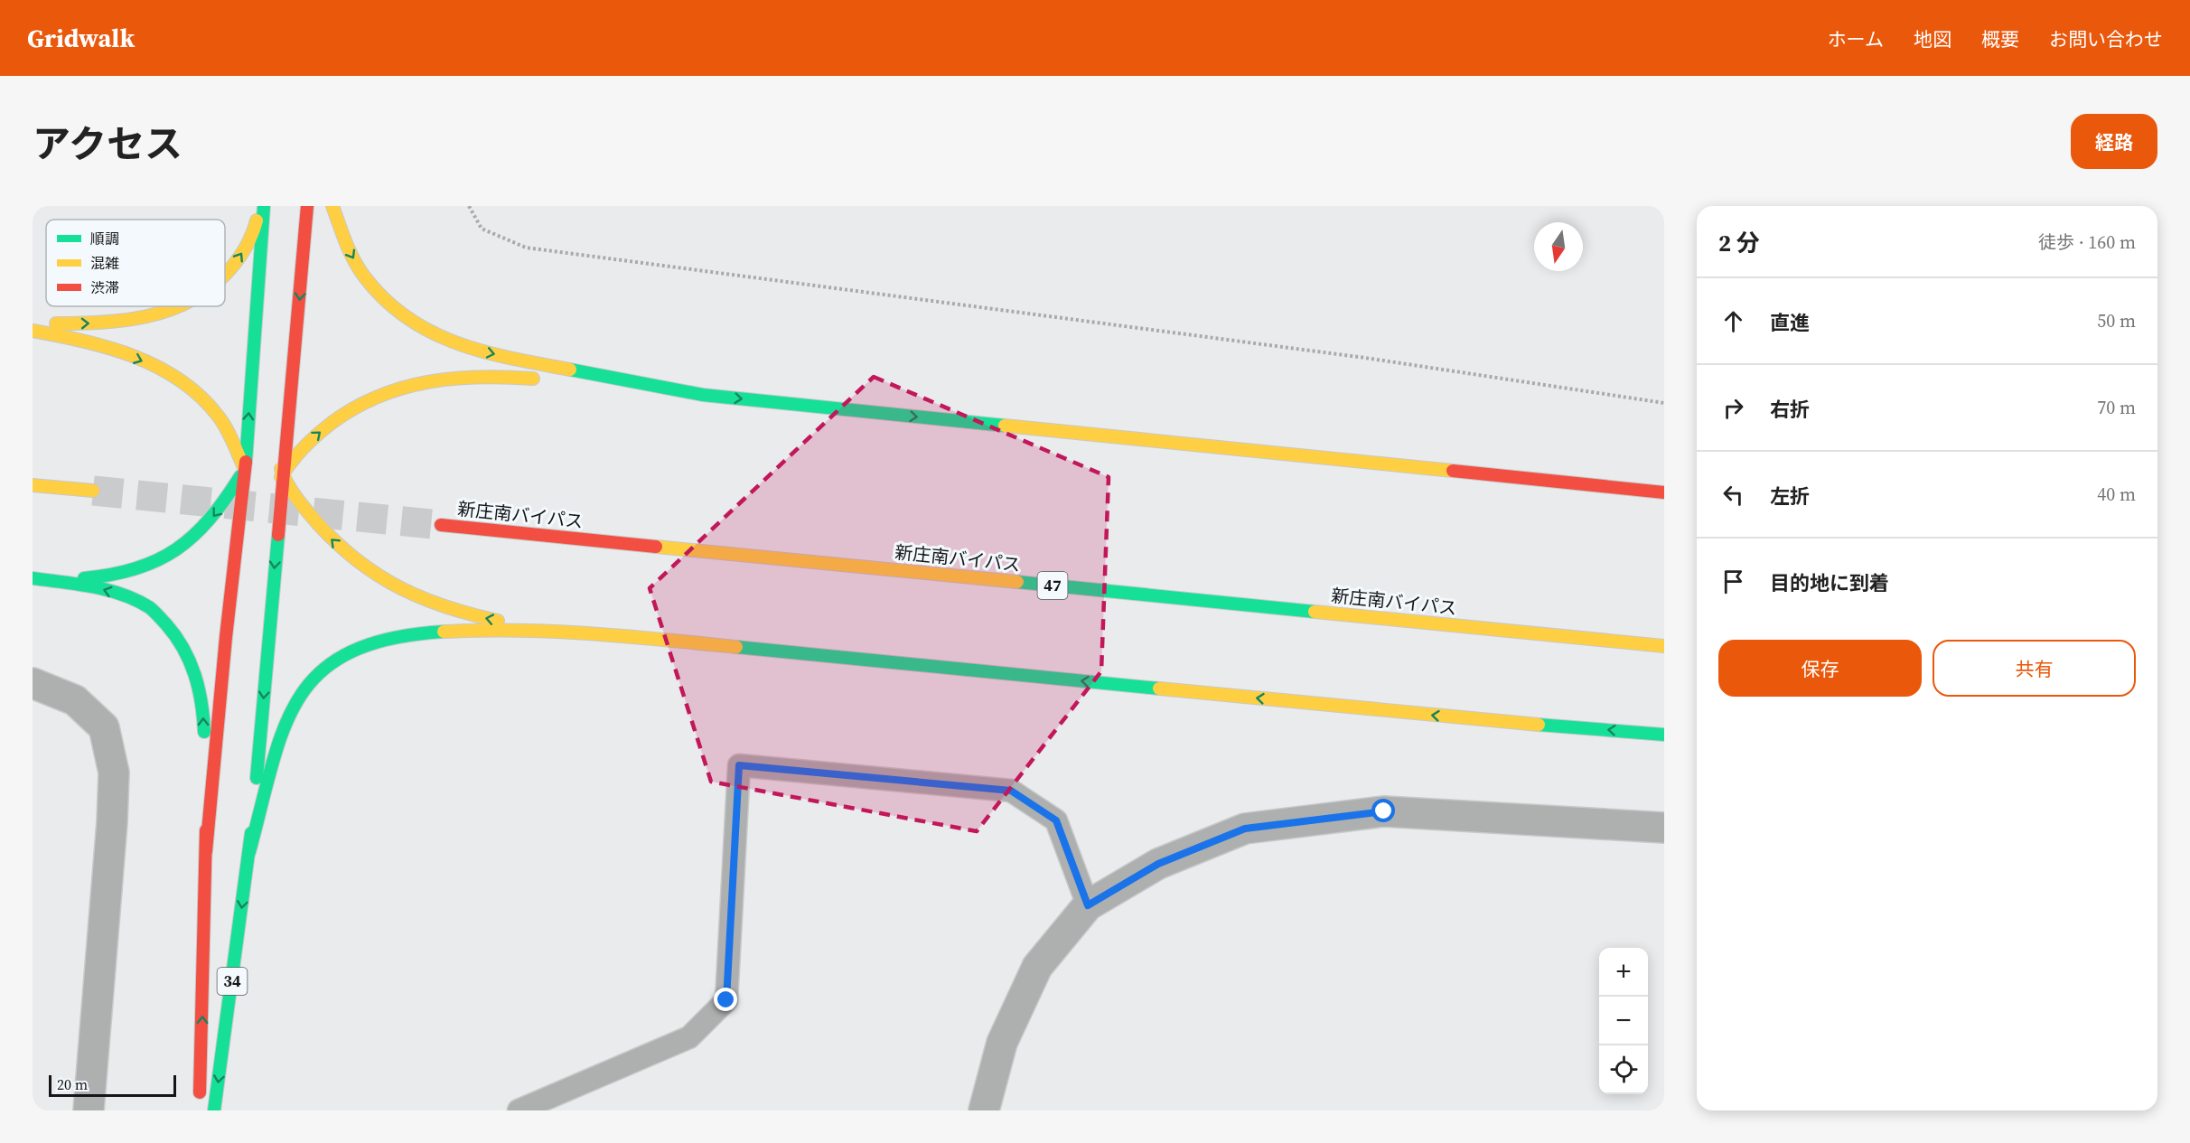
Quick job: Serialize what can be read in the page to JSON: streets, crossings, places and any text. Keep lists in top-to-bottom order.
{
  "streets": {
    "highway": ["新庄南バイパス", "47", "34"]
  },
  "legend": ["順調", "混雑", "渋滞"],
  "scale_bar": "20 m",
  "north": "bottom",
  "page": {
    "header": "Gridwalk",
    "nav": [
      "ホーム",
      "地図",
      "概要",
      "お問い合わせ"
    ],
    "title": "アクセス",
    "buttons": [
      "経路",
      ["保存", "共有"]
    ],
    "heading": ["2 分", "徒歩 · 160 m"],
    "list": [
      ["直進", "50 m"],
      ["右折", "70 m"],
      ["左折", "40 m"],
      "目的地に到着"
    ],
    "map_buttons": ["+", "−"],
    "scale": "20 m"
  }
}
